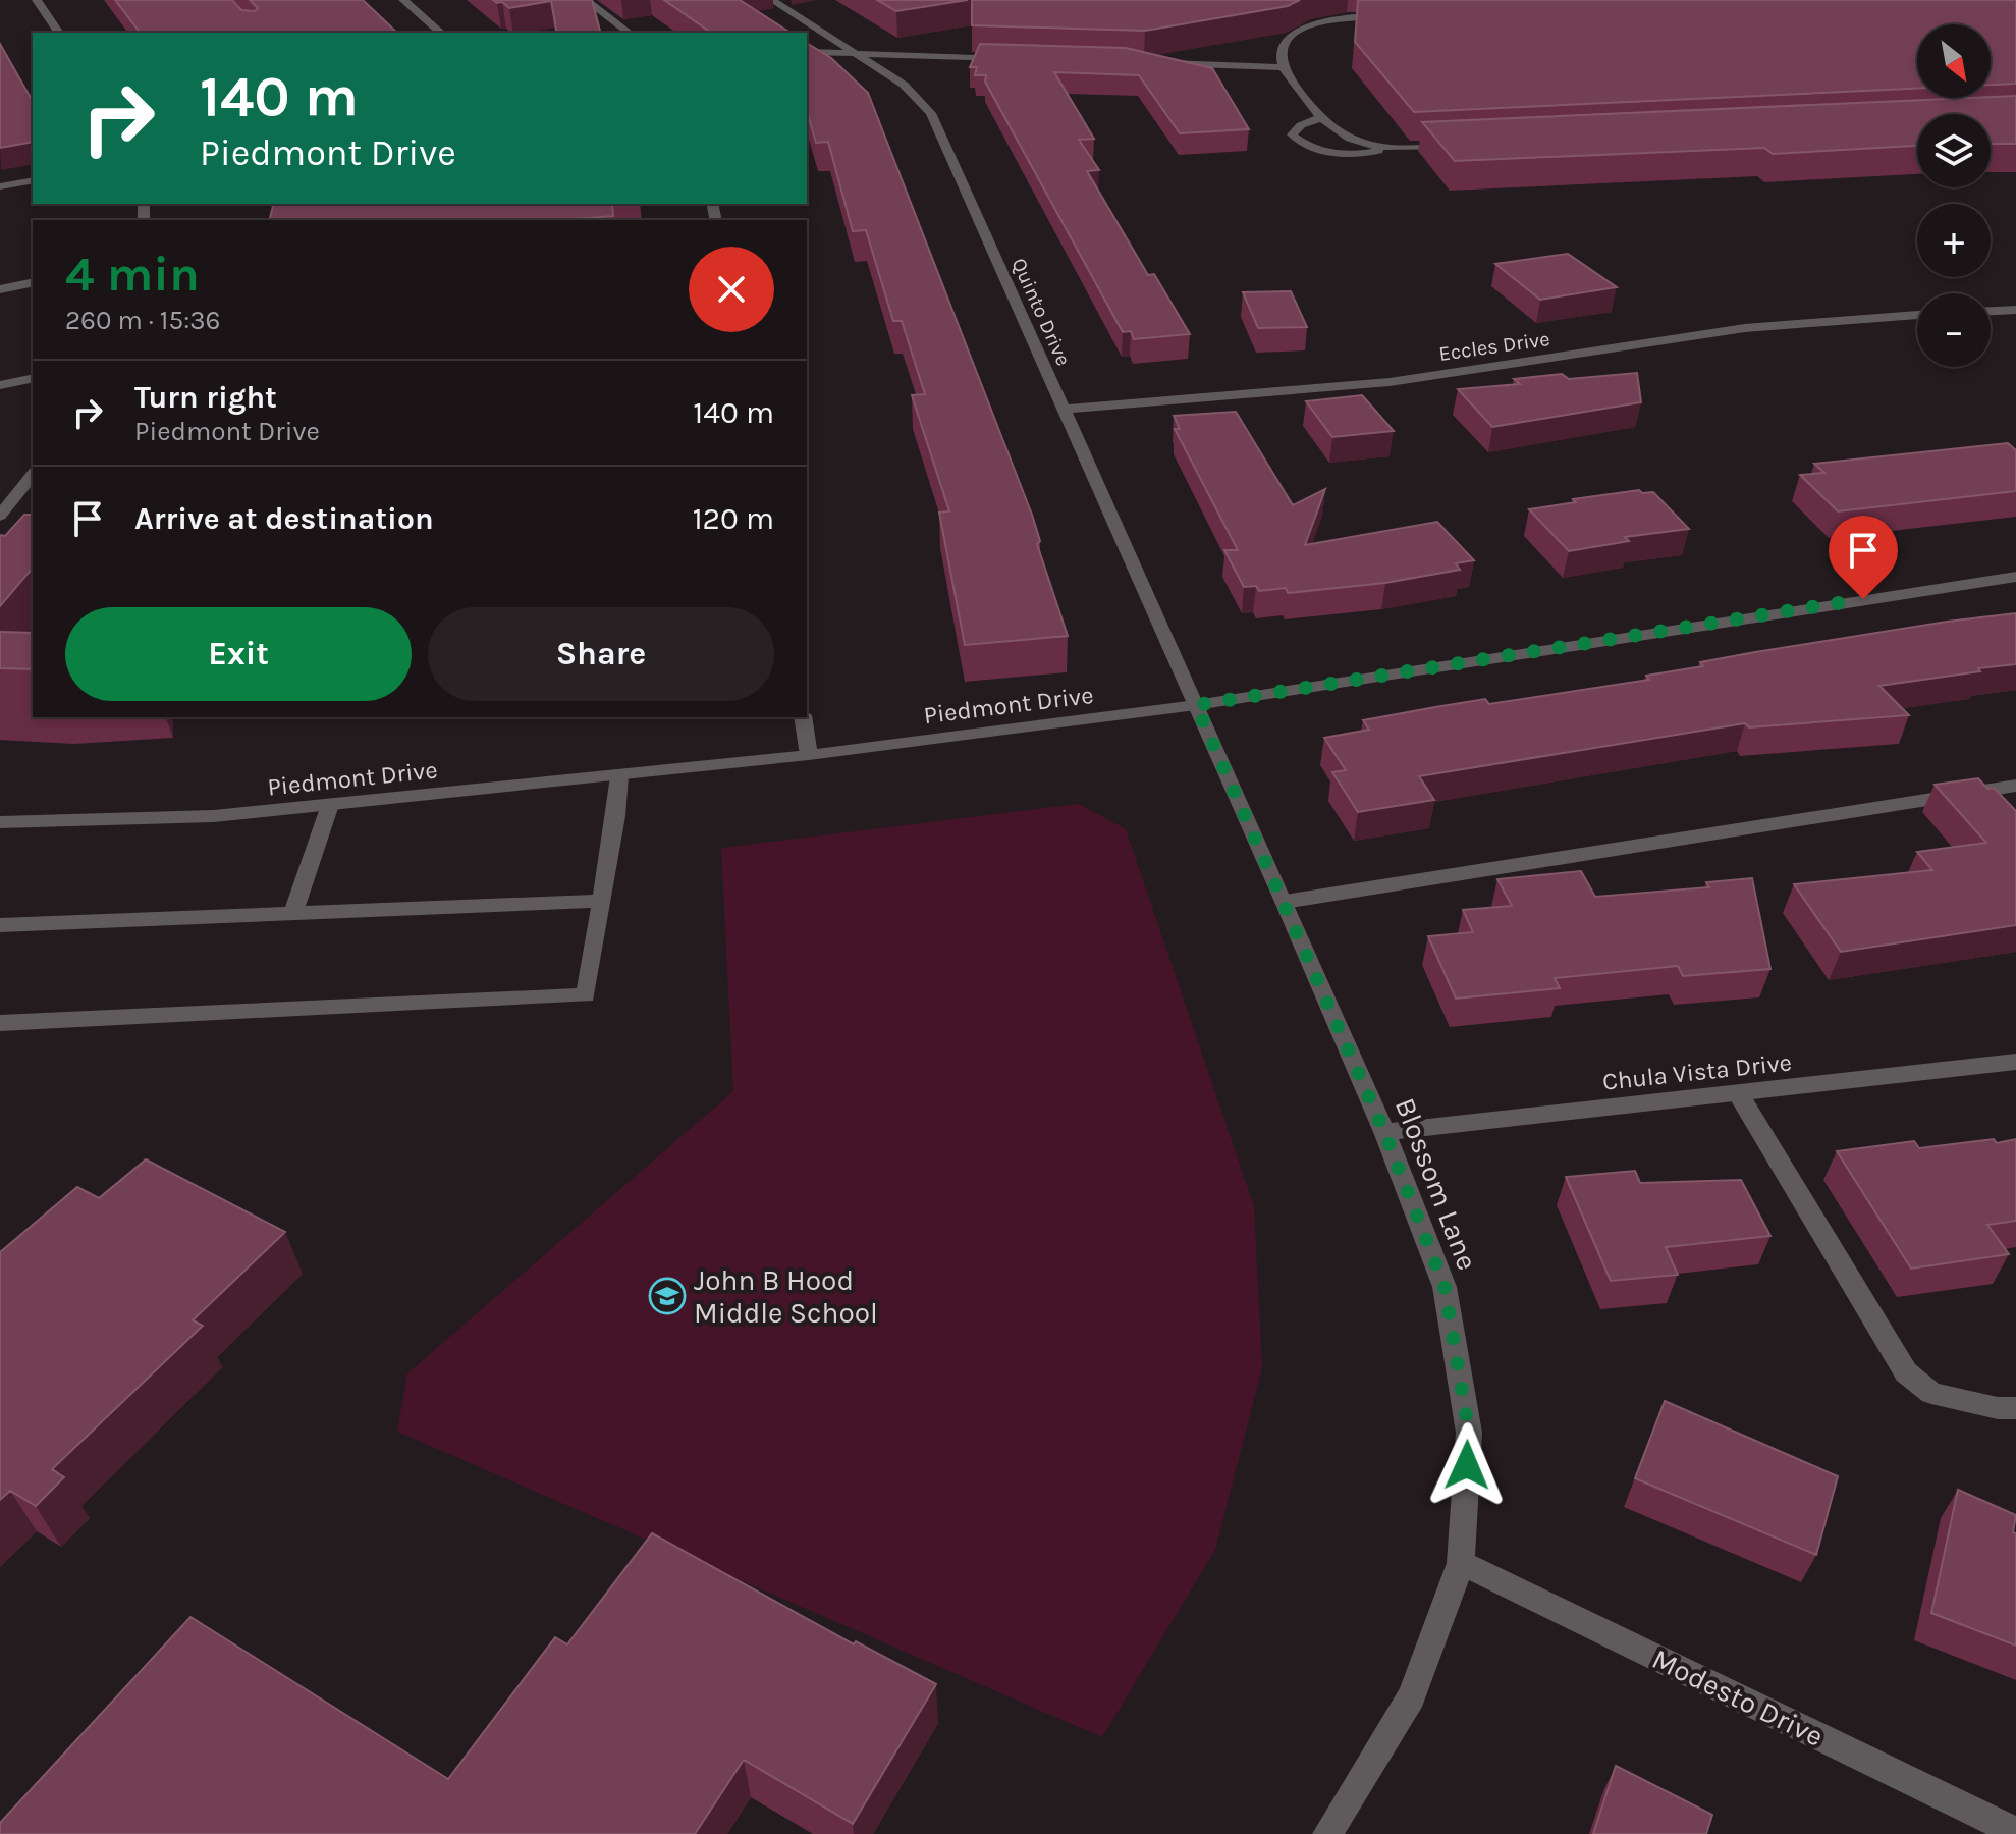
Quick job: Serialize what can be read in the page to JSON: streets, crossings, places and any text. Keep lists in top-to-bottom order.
{
  "streets": {
    "street": [
      "Quinto Drive",
      "Eccles Drive",
      "Piedmont Drive",
      "Chula Vista Drive",
      "Blossom Lane",
      "Modesto Drive"
    ]
  },
  "crossings": [
    ["Quinto Drive", "Eccles Drive"],
    ["Quinto Drive", "Piedmont Drive"],
    ["Quinto Drive", "Blossom Lane"],
    ["Piedmont Drive", "Blossom Lane"],
    ["Chula Vista Drive", "Blossom Lane"],
    ["Blossom Lane", "Modesto Drive"]
  ],
  "places": {
    "school or university": ["John B Hood Middle School"]
  },
  "north": "bottom right",
  "page": {
    "map_buttons": ["+", "−"],
    "turn": ["140 m", "Piedmont Drive"],
    "heading": ["4 min", "260 m · 15:36"],
    "list": [
      {
        "name": "Turn right",
        "note": "Piedmont Drive",
        "value": "140 m"
      },
      {
        "name": "Arrive at destination",
        "value": "120 m"
      }
    ],
    "buttons": ["Exit", "Share"]
  }
}
